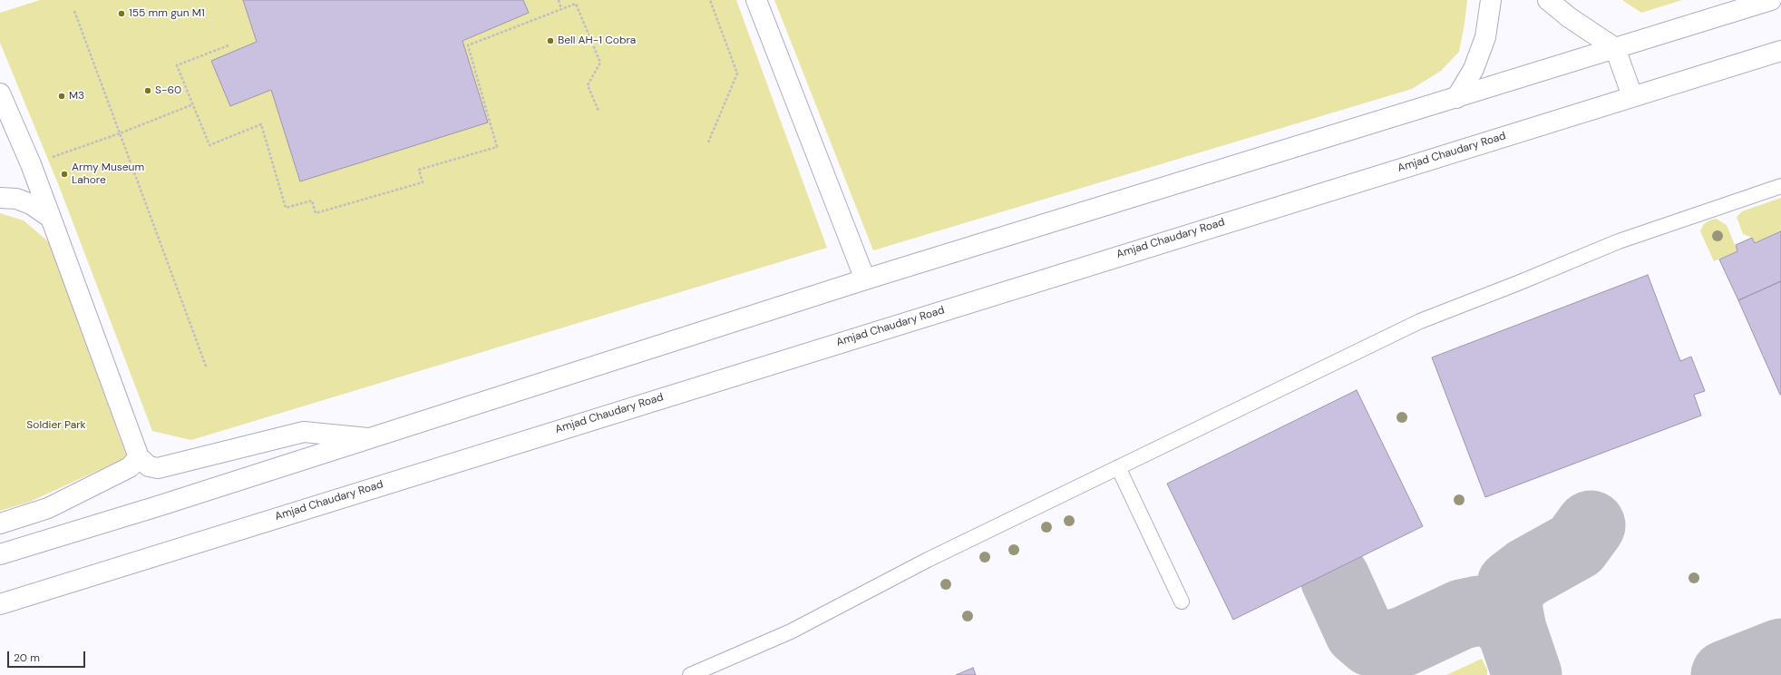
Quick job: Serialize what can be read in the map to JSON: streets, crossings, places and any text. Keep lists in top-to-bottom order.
{
  "streets": {
    "main road": ["Amjad Chaudary Road"]
  },
  "parks": ["Soldier Park"],
  "places": [
    "155 mm gun M1",
    "Bell AH-1 Cobra",
    "S-60",
    "M3",
    "Army Museum Lahore"
  ],
  "scale_bar": "20 m"
}
